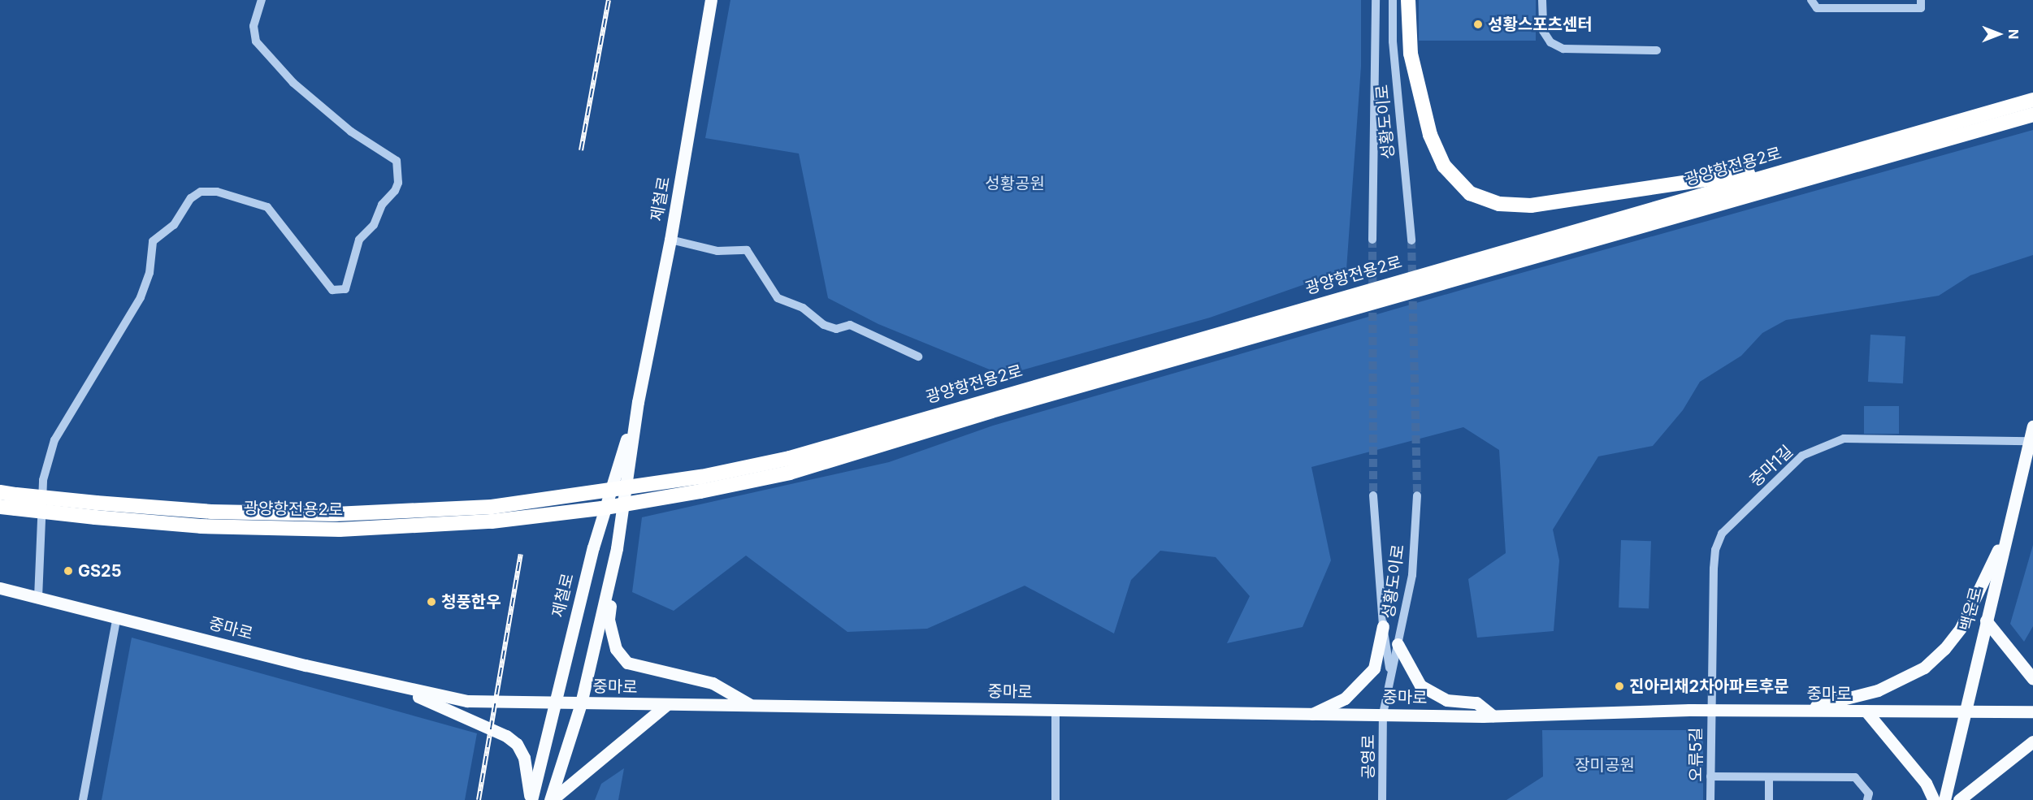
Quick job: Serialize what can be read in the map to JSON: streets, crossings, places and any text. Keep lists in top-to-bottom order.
{
  "streets": {
    "highway": ["광양항전용2로"],
    "main road": ["제철로", "백운로", "중마로"],
    "street": [
      "성황도이로",
      "중마1길",
      "오류5길",
      "공영로"
    ]
  },
  "crossings": [
    ["성황도이로", "중마로"],
    ["성황도이로", "공영로"],
    ["제철로", "중마로"],
    ["중마1길", "백운로"],
    ["중마1길", "중마로"],
    ["중마1길", "오류5길"],
    ["백운로", "중마로"],
    ["중마로", "오류5길"],
    ["중마로", "공영로"]
  ],
  "parks": ["성황공원", "장미공원"],
  "places": [
    "성황스포츠센터",
    "GS25",
    "청풍한우",
    "진아리채2차아파트후문"
  ],
  "north": "right"
}
